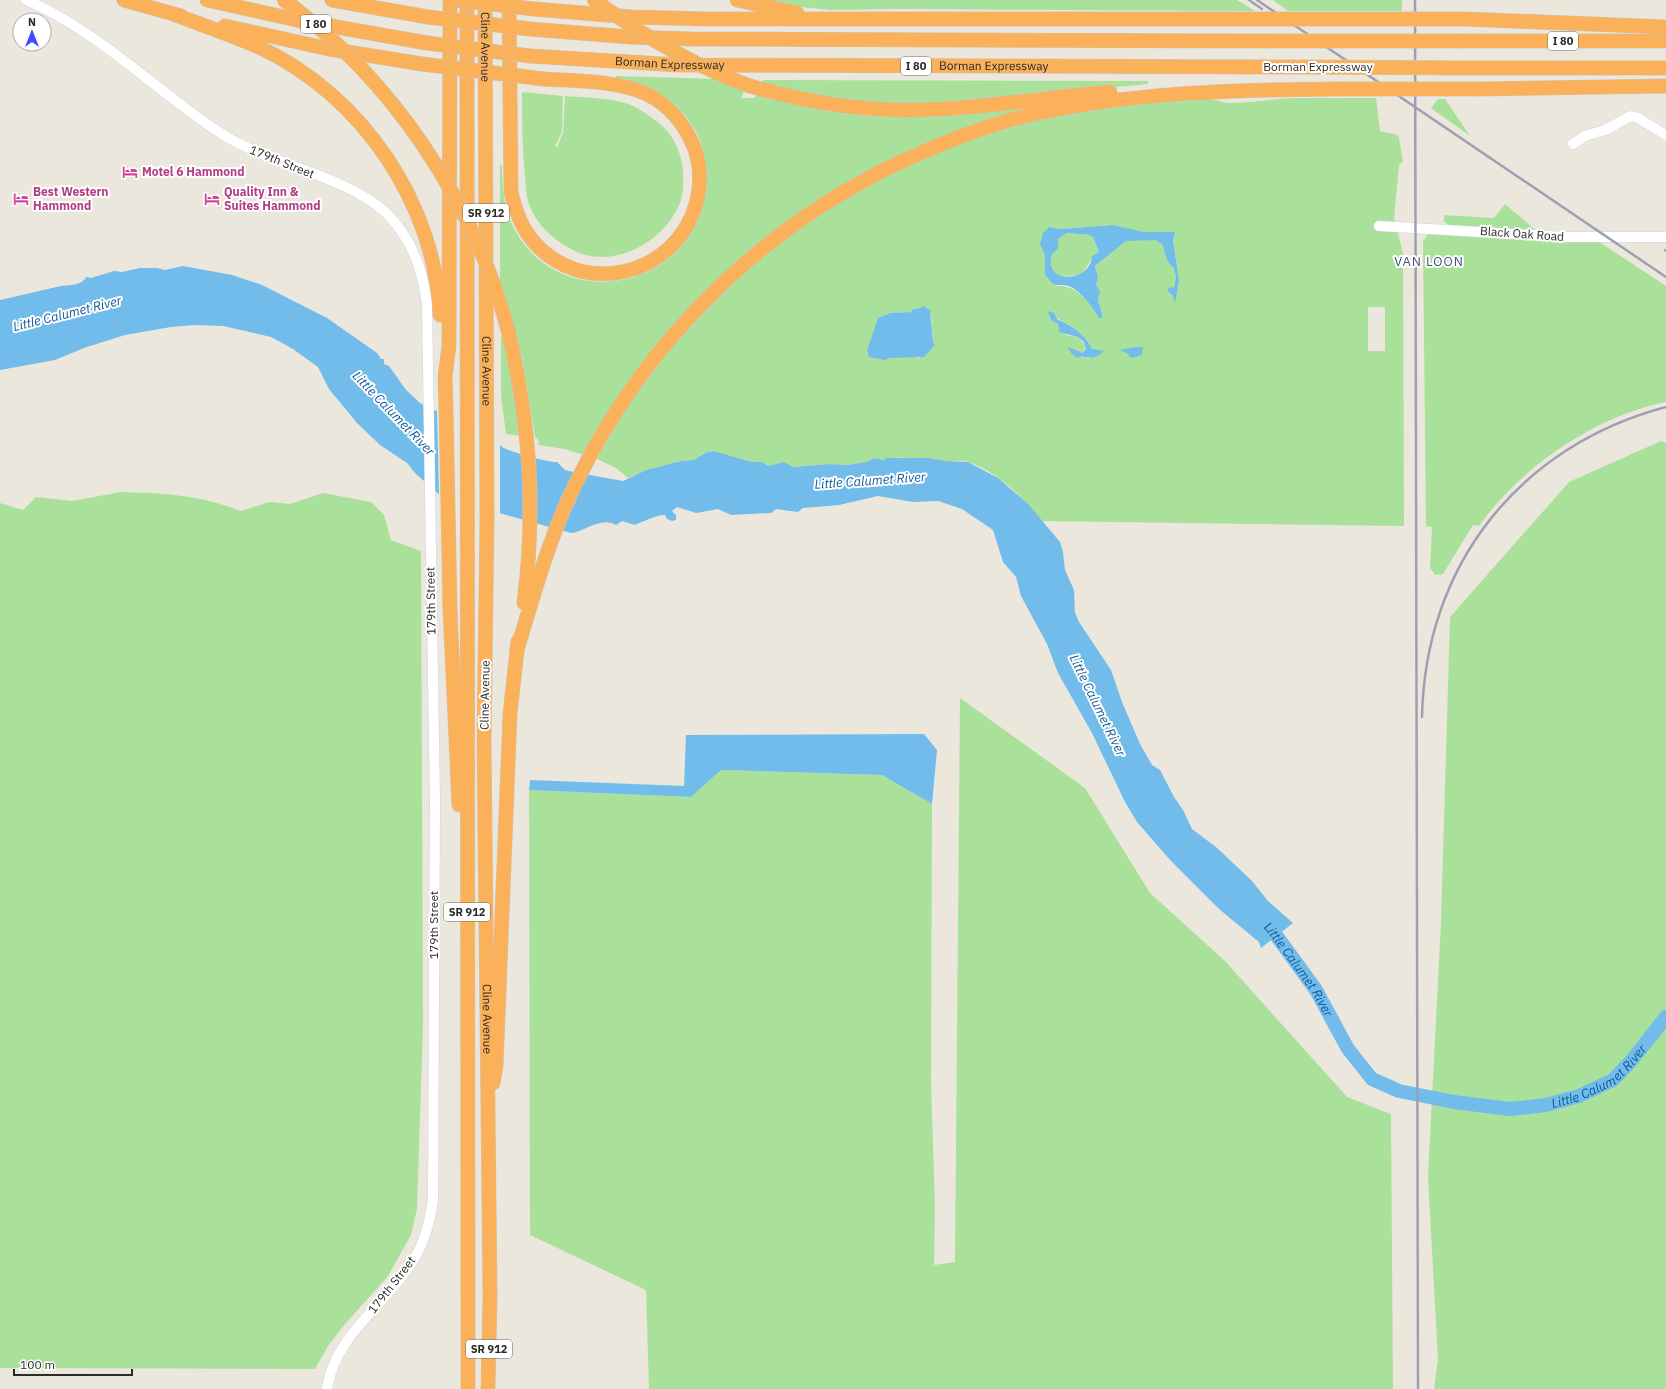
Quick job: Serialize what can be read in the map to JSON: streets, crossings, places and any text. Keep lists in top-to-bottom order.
{
  "streets": {
    "highway": [
      "I 80",
      "Cline Avenue",
      "Borman Expressway",
      "SR 912"
    ],
    "street": ["179th Street", "Black Oak Road"]
  },
  "districts": ["VAN LOON"],
  "water": ["Little Calumet River"],
  "places": {
    "hotel": ["Motel 6 Hammond", "Best Western Hammond", "Quality Inn & Suites Hammond"]
  },
  "scale_bar": "100 m",
  "north": "top"
}
